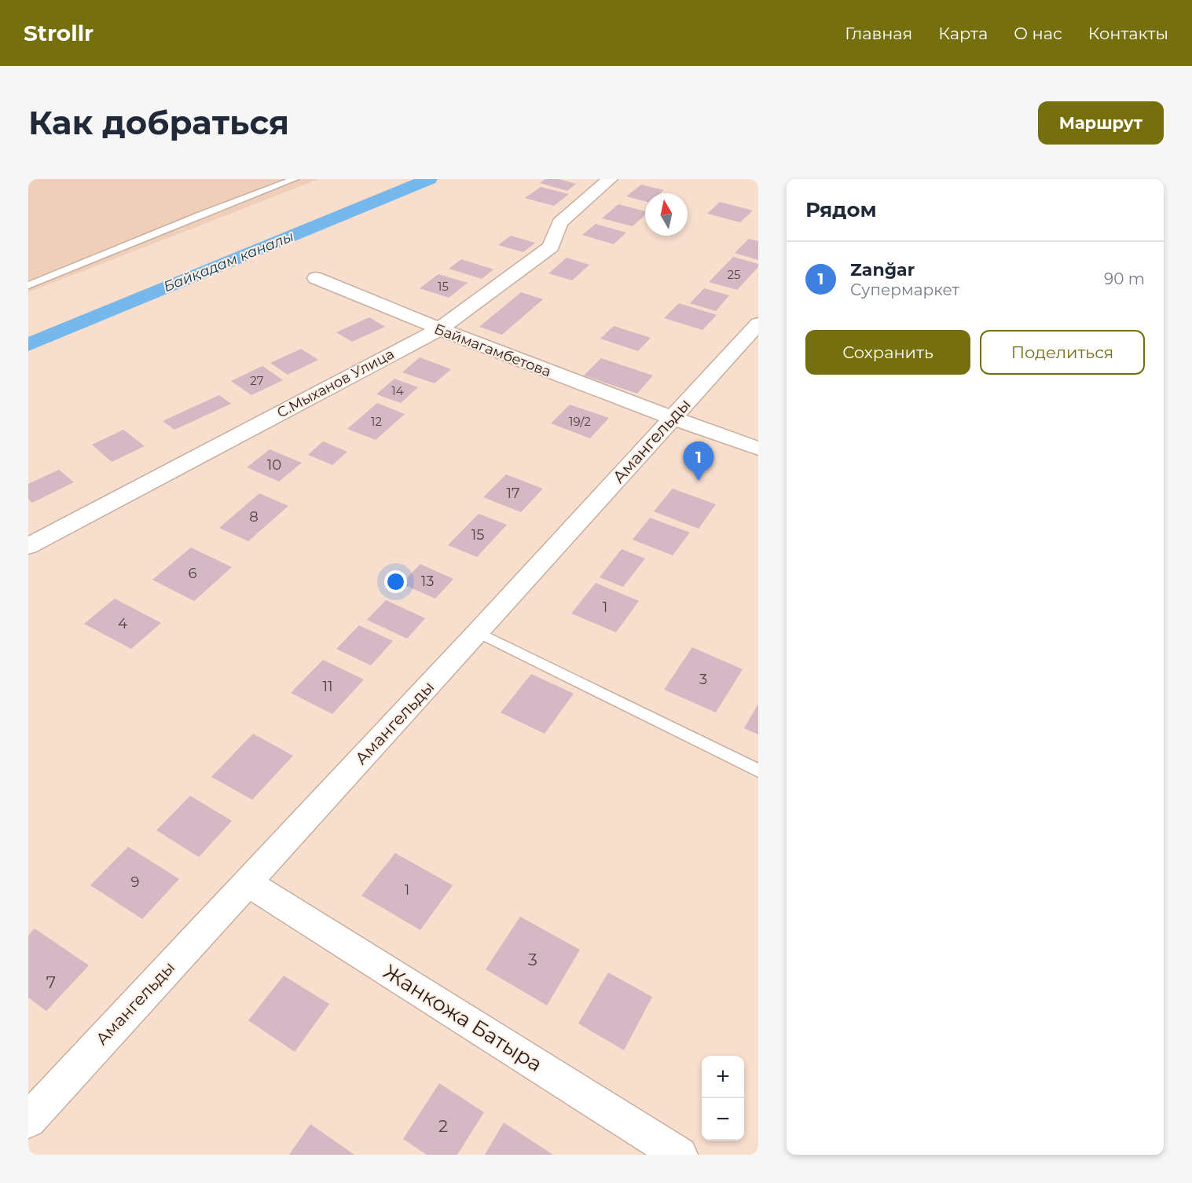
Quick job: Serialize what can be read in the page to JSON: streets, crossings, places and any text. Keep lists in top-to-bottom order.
{
  "streets": {
    "street": [
      "Баймагамбетова",
      "С.Мыханов Улица",
      "Амангельды",
      "Жанкожа Батыра"
    ]
  },
  "crossings": [
    ["Баймагамбетова", "С.Мыханов Улица"],
    ["Баймагамбетова", "Амангельды"],
    ["Амангельды", "Жанкожа Батыра"]
  ],
  "water": ["Байқадам каналы"],
  "house_numbers": [
    "25",
    "15",
    "27",
    "14",
    "12",
    "19/2",
    "10",
    "17",
    "8",
    "15",
    "6",
    "13",
    "1",
    "4",
    "3",
    "11",
    "9",
    "1",
    "3",
    "7",
    "2"
  ],
  "north": "top",
  "page": {
    "header": "Strollr",
    "nav": [
      "Главная",
      "Карта",
      "О нас",
      "Контакты"
    ],
    "buttons": [
      "Маршрут",
      ["Сохранить", "Поделиться"]
    ],
    "title": "Как добраться",
    "heading": "Рядом",
    "list": [
      {
        "mark": "1",
        "name": "Zanğar",
        "note": "Супермаркет",
        "value": "90 m"
      }
    ],
    "pins": "1",
    "map_buttons": ["+", "−"]
  }
}
